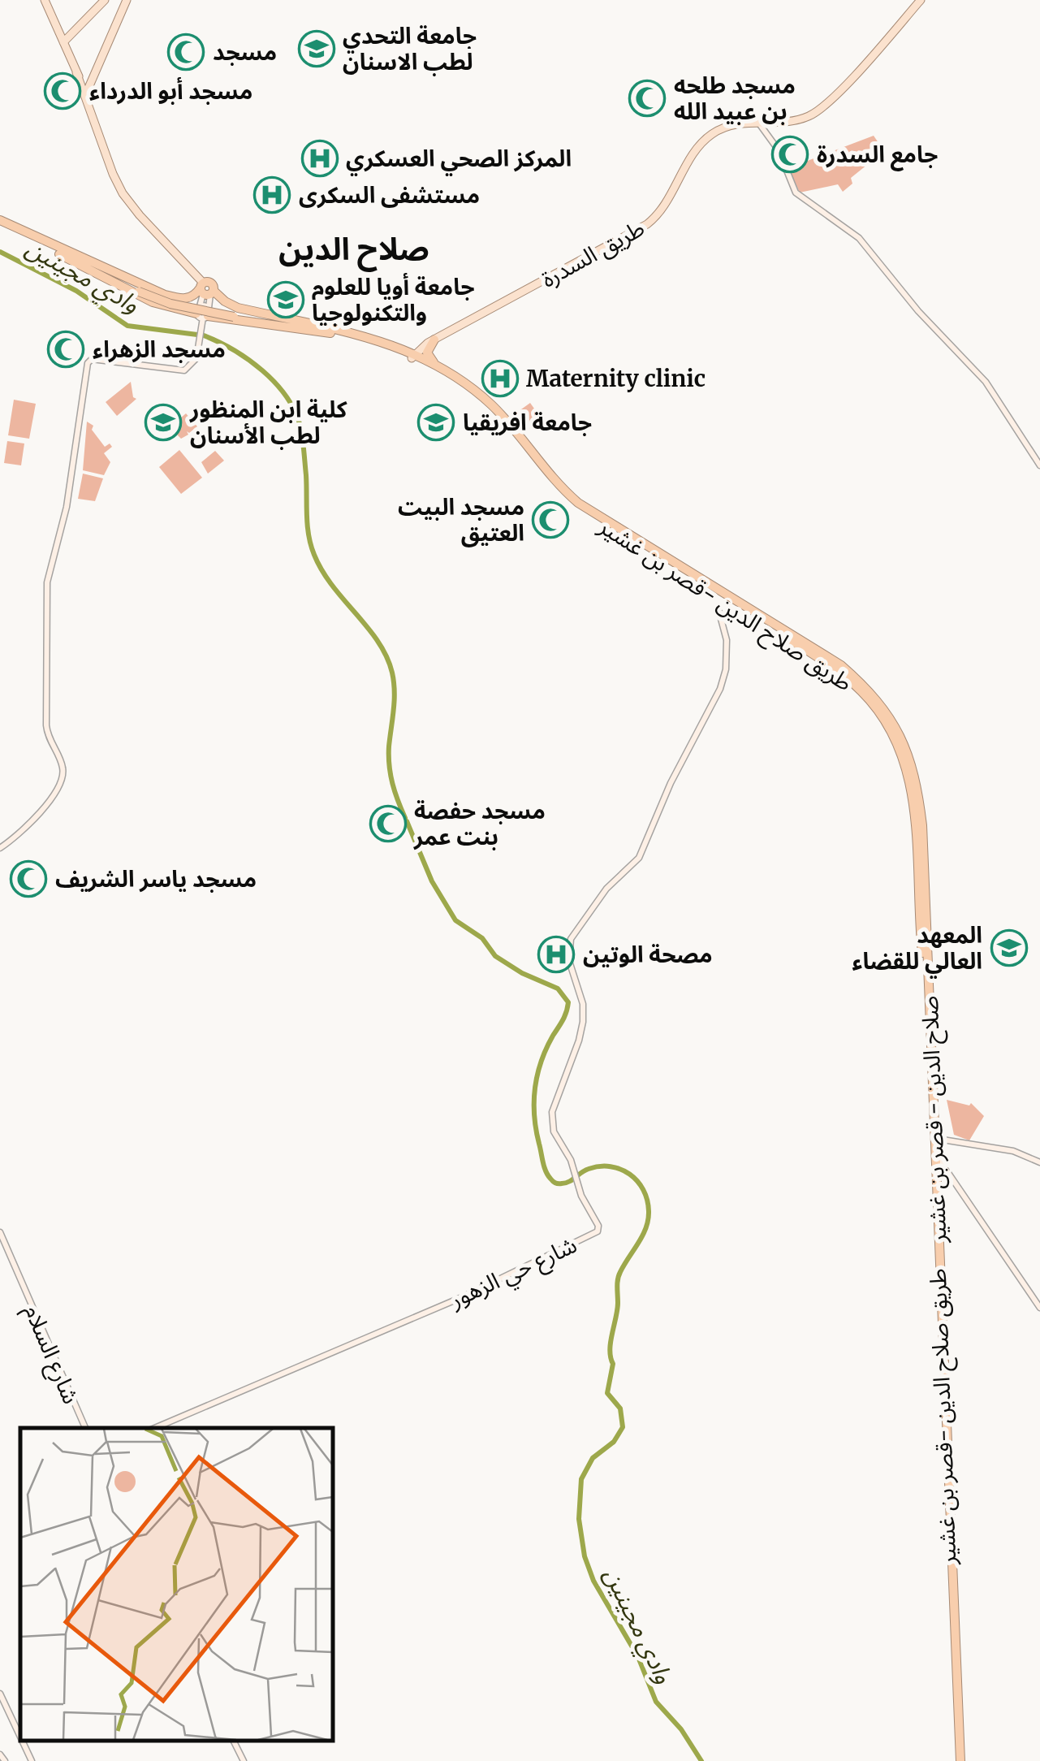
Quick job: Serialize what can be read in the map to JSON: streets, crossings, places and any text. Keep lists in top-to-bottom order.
{
  "streets": {
    "highway": ["طريق صلاح الدين -قصر بن غشير", "صلاح الدين - قصر بن غشير"],
    "main road": ["طريق السدرة"],
    "street": ["شارع حي الزهور", "شارع السلام"]
  },
  "crossings": [
    ["طريق السدرة", "طريق صلاح الدين -قصر بن غشير"],
    ["طريق السدرة", "صلاح الدين - قصر بن غشير"],
    ["طريق صلاح الدين -قصر بن غشير", "صلاح الدين - قصر بن غشير"]
  ],
  "districts": ["صلاح الدين"],
  "water": ["وادي مجينين"],
  "places": {
    "school or university": [
      "جامعة التحدي لطب الاسنان",
      "جامعة أويا للعلوم والتكنولوجيا",
      "كلية ابن المنظور لطب الأسنان",
      "جامعة افريقيا",
      "المعهد العالي للقضاء"
    ],
    "mosque": [
      "مسجد",
      "مسجد أبو الدرداء",
      "مسجد طلحه بن عبيد الله",
      "جامع السدرة",
      "مسجد الزهراء",
      "مسجد البيت العتيق",
      "مسجد حفصة بنت عمر",
      "مسجد ياسر الشريف"
    ],
    "hospital": [
      "المركز الصحي العسكري",
      "مستشفى السكرى",
      "Maternity clinic",
      "مصحة الوتين"
    ]
  }
}
